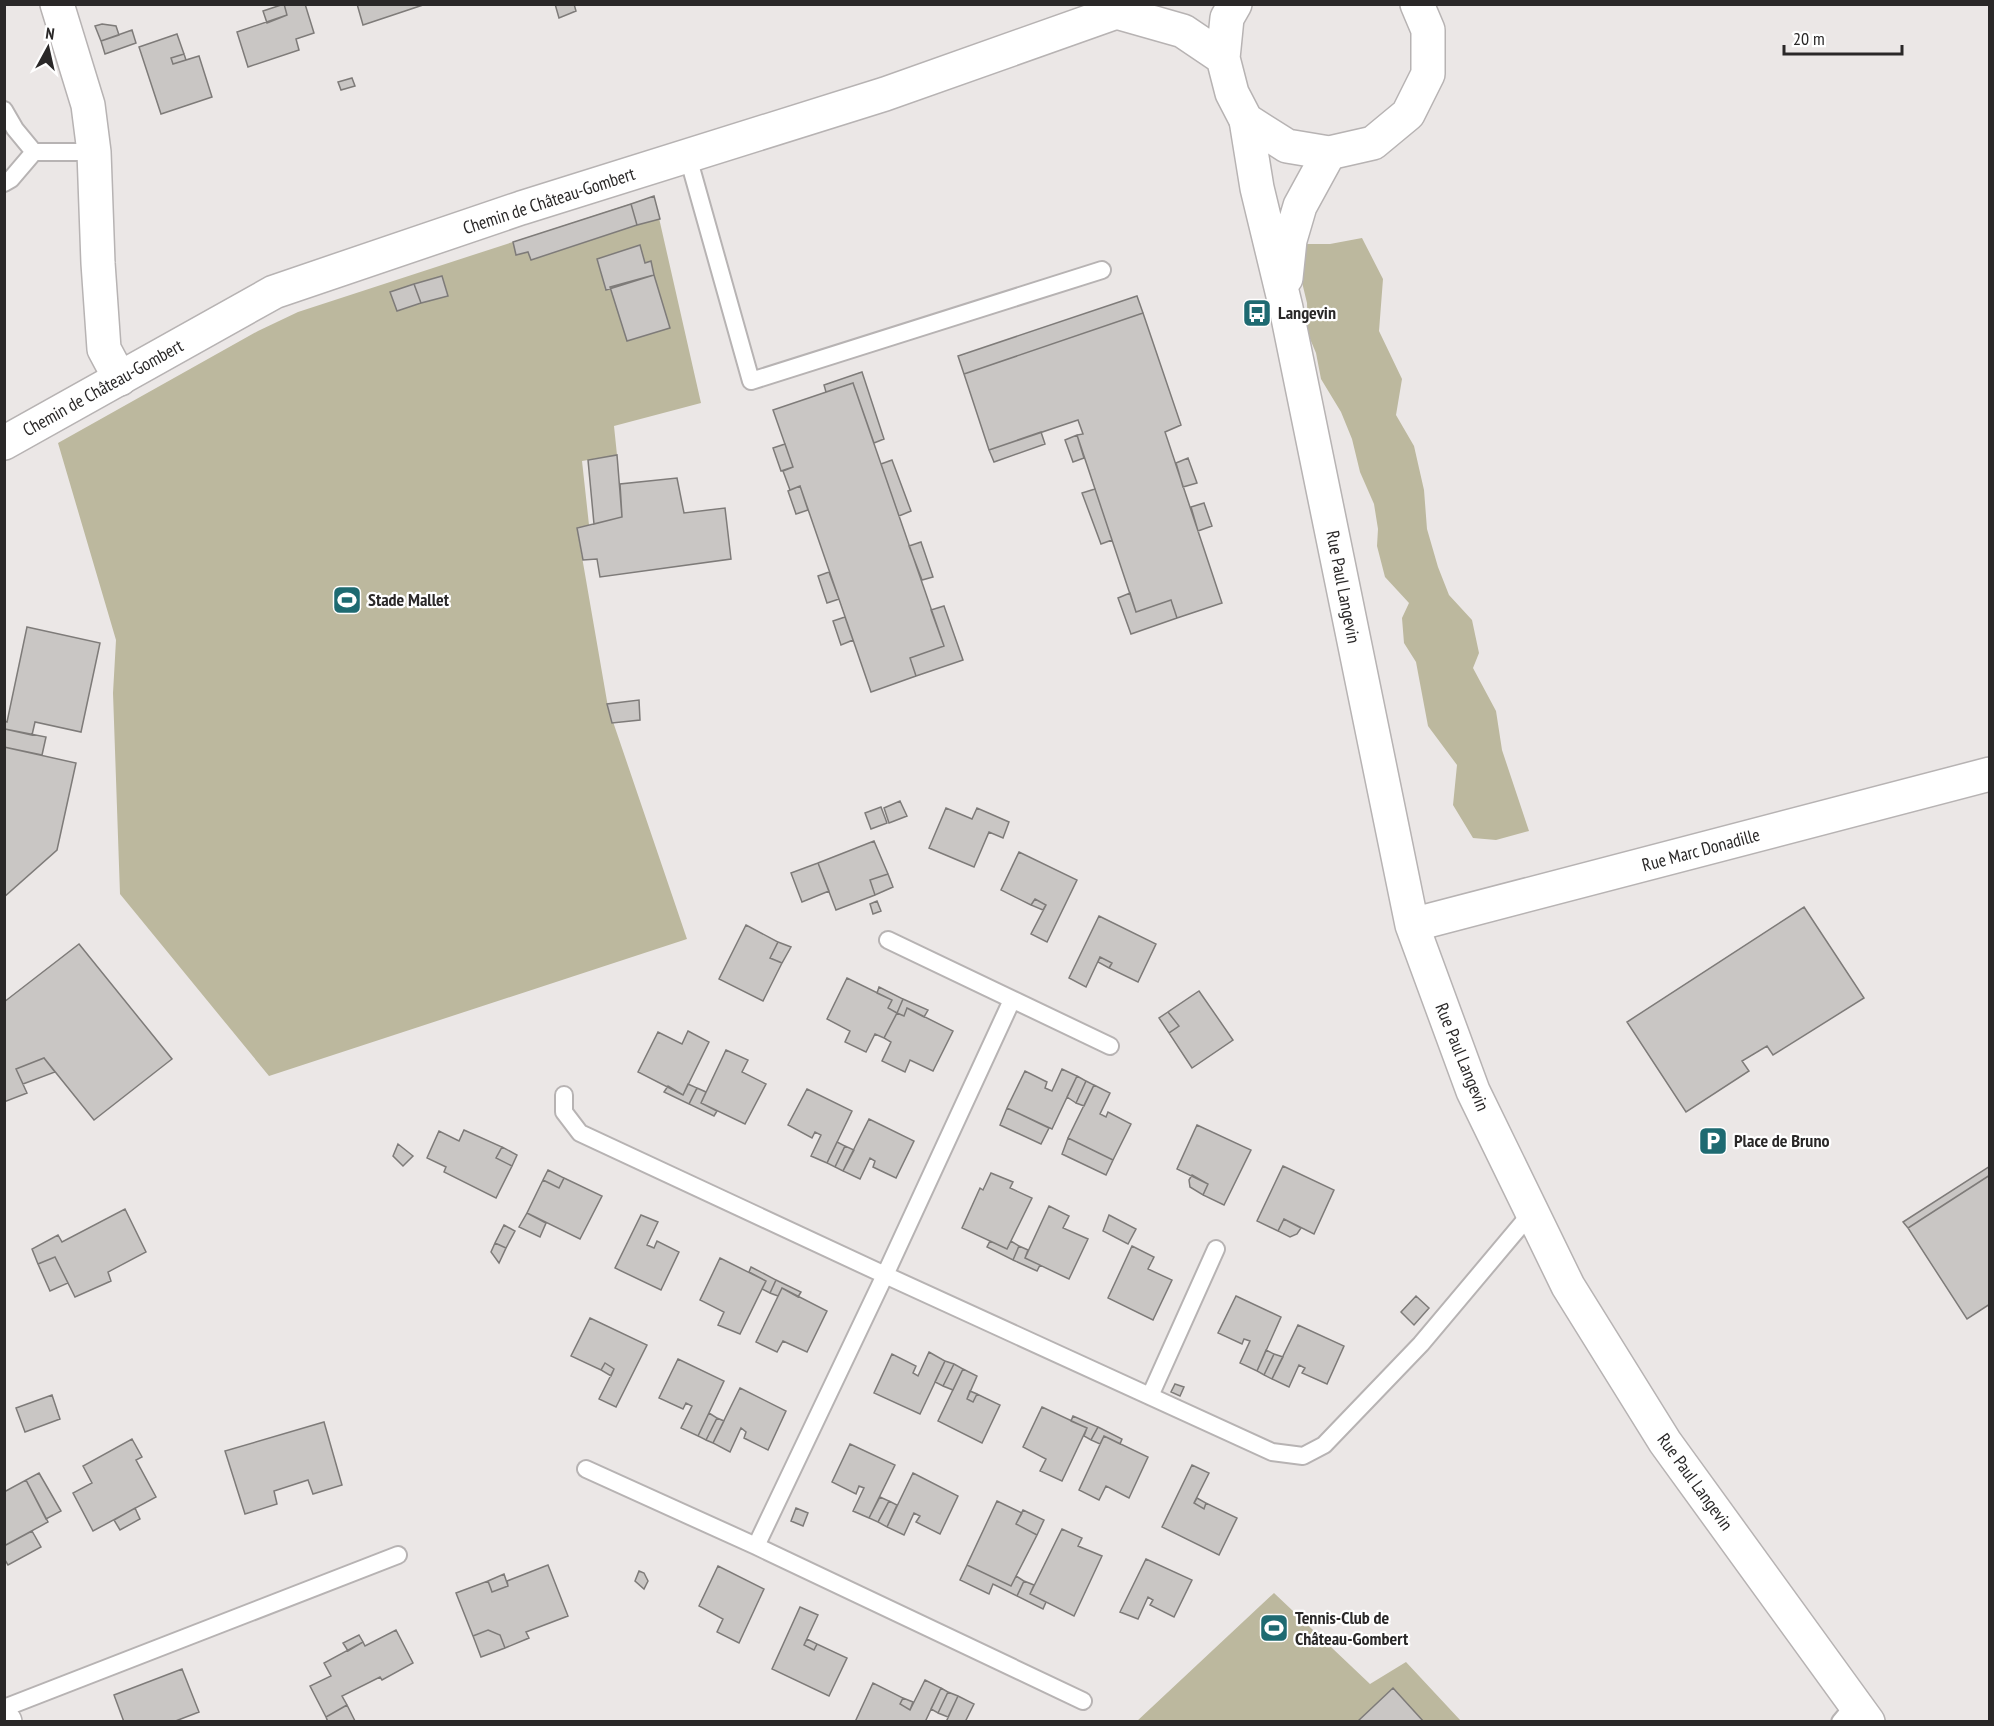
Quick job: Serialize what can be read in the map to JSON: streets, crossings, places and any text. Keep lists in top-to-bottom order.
{
  "streets": {
    "street": ["Chemin de Château-Gombert", "Rue Paul Langevin", "Rue Marc Donadille"]
  },
  "crossings": [
    ["Rue Paul Langevin", "Rue Marc Donadille"]
  ],
  "places": {
    "bus stop": ["Langevin"],
    "sports": ["Stade Mallet", "Tennis-Club de Château-Gombert"],
    "parking": ["Place de Bruno"]
  },
  "scale_bar": "20 m",
  "north": "top"
}
